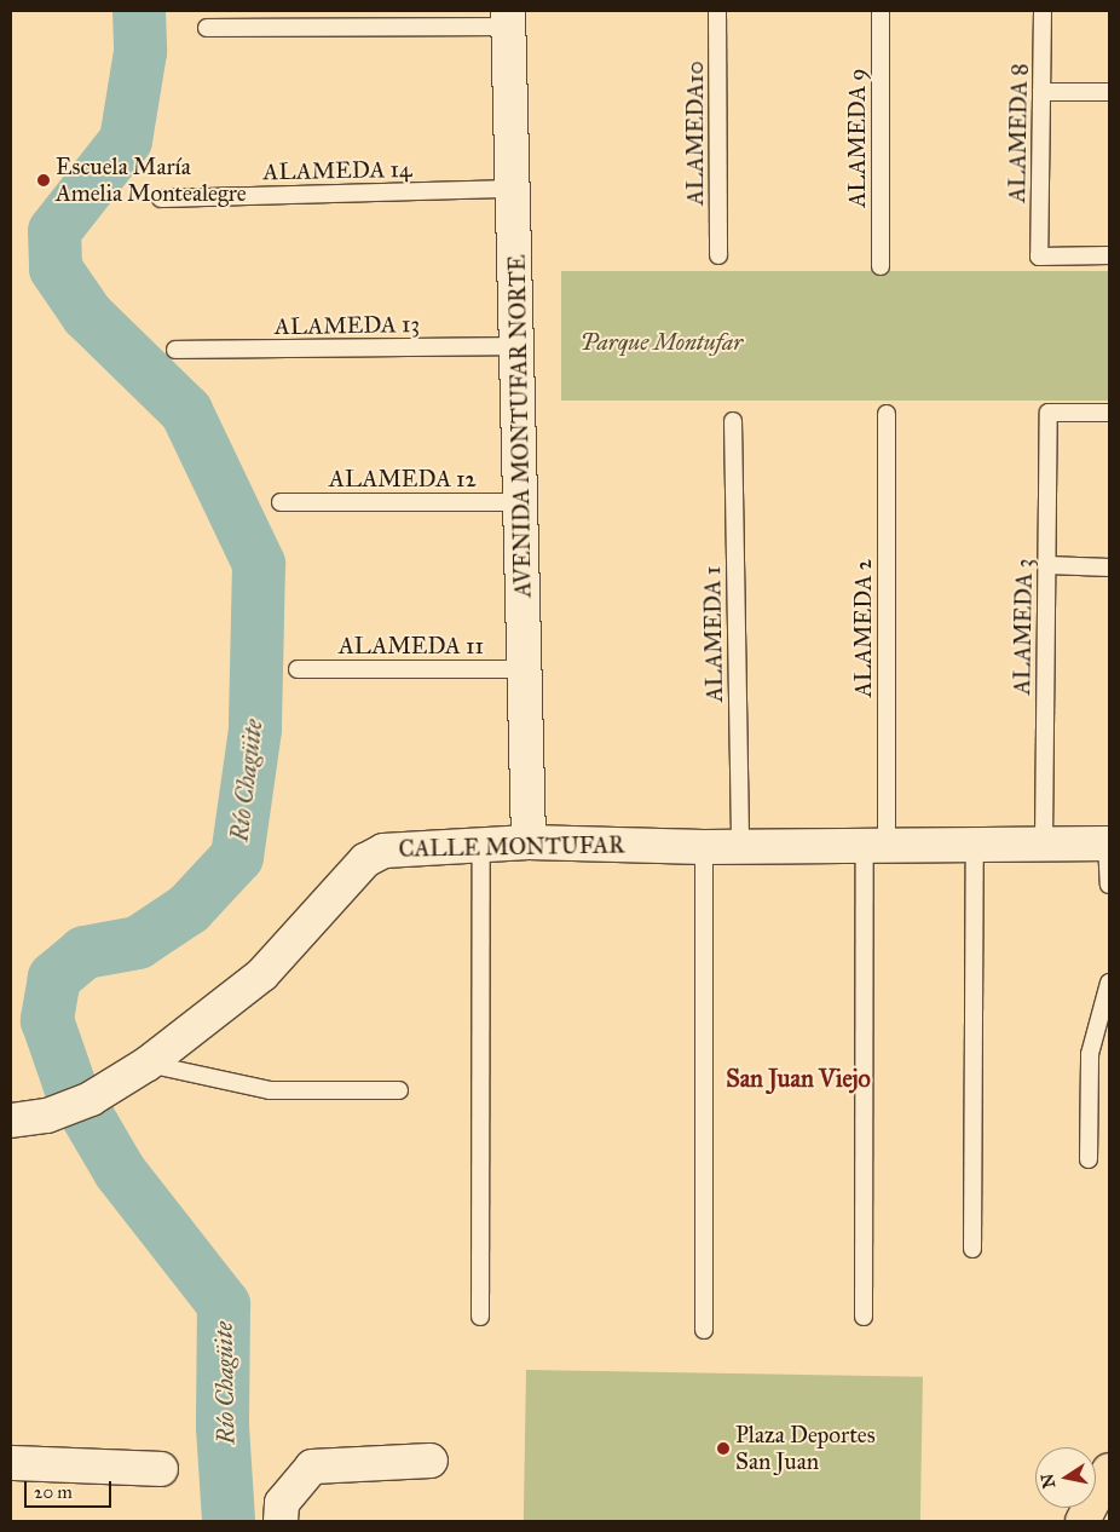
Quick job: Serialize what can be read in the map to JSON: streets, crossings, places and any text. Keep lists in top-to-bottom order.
{
  "streets": {
    "street": ["AVENIDA MONTUFAR NORTE", "CALLE MONTUFAR"],
    "lane": [
      "ALAMEDA10",
      "ALAMEDA 8",
      "ALAMEDA 9",
      "ALAMEDA 14",
      "ALAMEDA 13",
      "ALAMEDA 12",
      "ALAMEDA 3",
      "ALAMEDA 2",
      "ALAMEDA 1",
      "ALAMEDA 11"
    ]
  },
  "crossings": [
    ["ALAMEDA 14", "AVENIDA MONTUFAR NORTE"],
    ["ALAMEDA 13", "AVENIDA MONTUFAR NORTE"],
    ["AVENIDA MONTUFAR NORTE", "ALAMEDA 12"],
    ["AVENIDA MONTUFAR NORTE", "ALAMEDA 11"],
    ["AVENIDA MONTUFAR NORTE", "CALLE MONTUFAR"],
    ["ALAMEDA 3", "CALLE MONTUFAR"],
    ["ALAMEDA 2", "CALLE MONTUFAR"],
    ["ALAMEDA 1", "CALLE MONTUFAR"]
  ],
  "districts": ["San Juan Viejo"],
  "water": ["Río Chagüite"],
  "parks": ["Parque Montufar"],
  "places": ["Escuela María Amelia Montealegre", "Plaza Deportes San Juan"],
  "scale_bar": "20 m",
  "north": "left"
}
